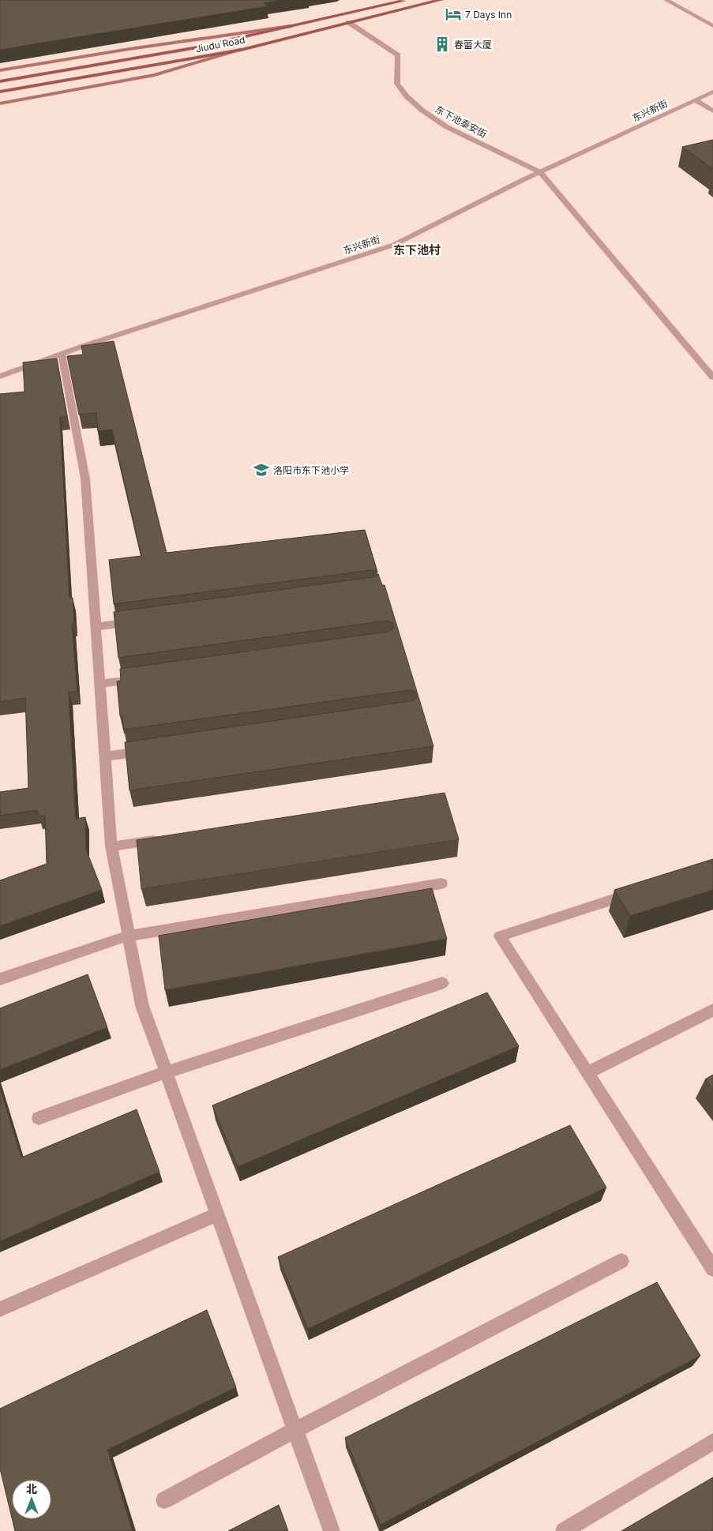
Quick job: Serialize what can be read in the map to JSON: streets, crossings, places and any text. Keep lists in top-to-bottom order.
{
  "streets": {
    "main road": ["Jiudu Road"],
    "street": ["东兴新街", "东下池泰安街"]
  },
  "crossings": [
    ["Jiudu Road", "东下池泰安街"],
    ["东兴新街", "东下池泰安街"]
  ],
  "districts": ["东下池村"],
  "places": {
    "hotel": ["7 Days Inn"],
    "building": ["春蕾大厦"],
    "school or university": ["洛阳市东下池小学"]
  },
  "north": "top"
}
